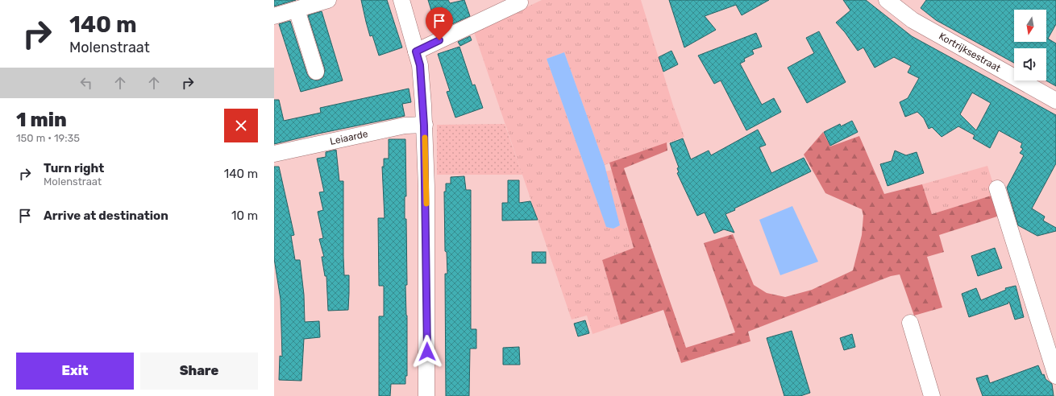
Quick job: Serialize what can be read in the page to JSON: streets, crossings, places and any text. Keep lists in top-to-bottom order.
{
  "streets": {
    "street": ["Kortrijksestraat", "Leiaarde"]
  },
  "north": "bottom",
  "page": {
    "turn": ["140 m", "Molenstraat"],
    "heading": ["1 min", "150 m · 19:35"],
    "list": [
      {
        "name": "Turn right",
        "note": "Molenstraat",
        "value": "140 m"
      },
      {
        "name": "Arrive at destination",
        "value": "10 m"
      }
    ],
    "buttons": ["Exit", "Share"]
  }
}
